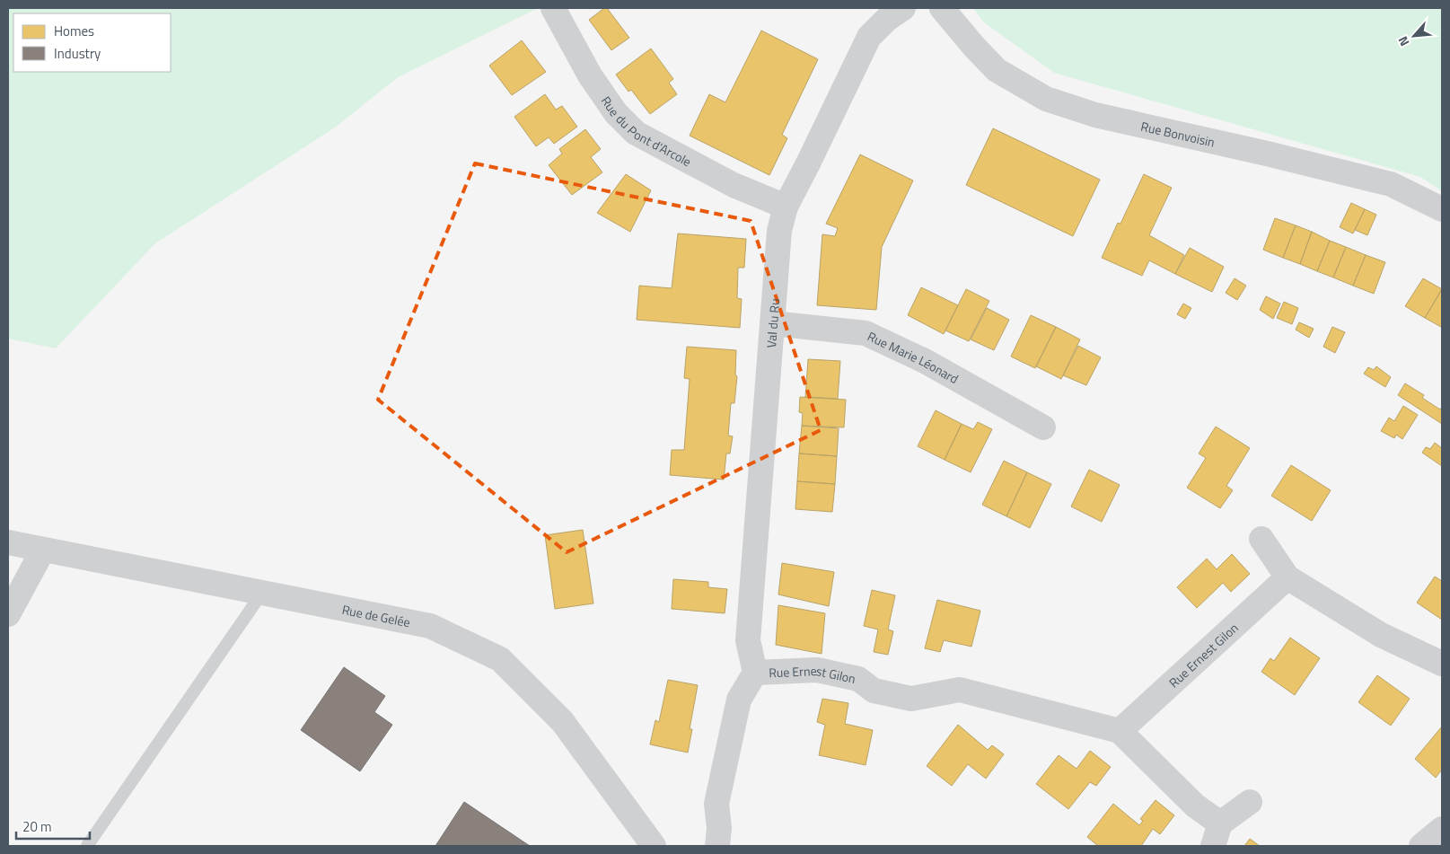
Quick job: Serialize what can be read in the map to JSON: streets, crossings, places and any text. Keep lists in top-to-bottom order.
{
  "streets": {
    "street": [
      "Rue du Pont d'Arcole",
      "Rue Bonvoisin",
      "Val du Ru",
      "Rue Marie Léonard",
      "Rue de Gelée",
      "Rue Ernest Gilon"
    ]
  },
  "crossings": [
    ["Rue du Pont d'Arcole", "Val du Ru"],
    ["Val du Ru", "Rue Marie Léonard"],
    ["Val du Ru", "Rue Ernest Gilon"]
  ],
  "legend": ["Homes", "Industry"],
  "scale_bar": "20 m",
  "north": "bottom left"
}
